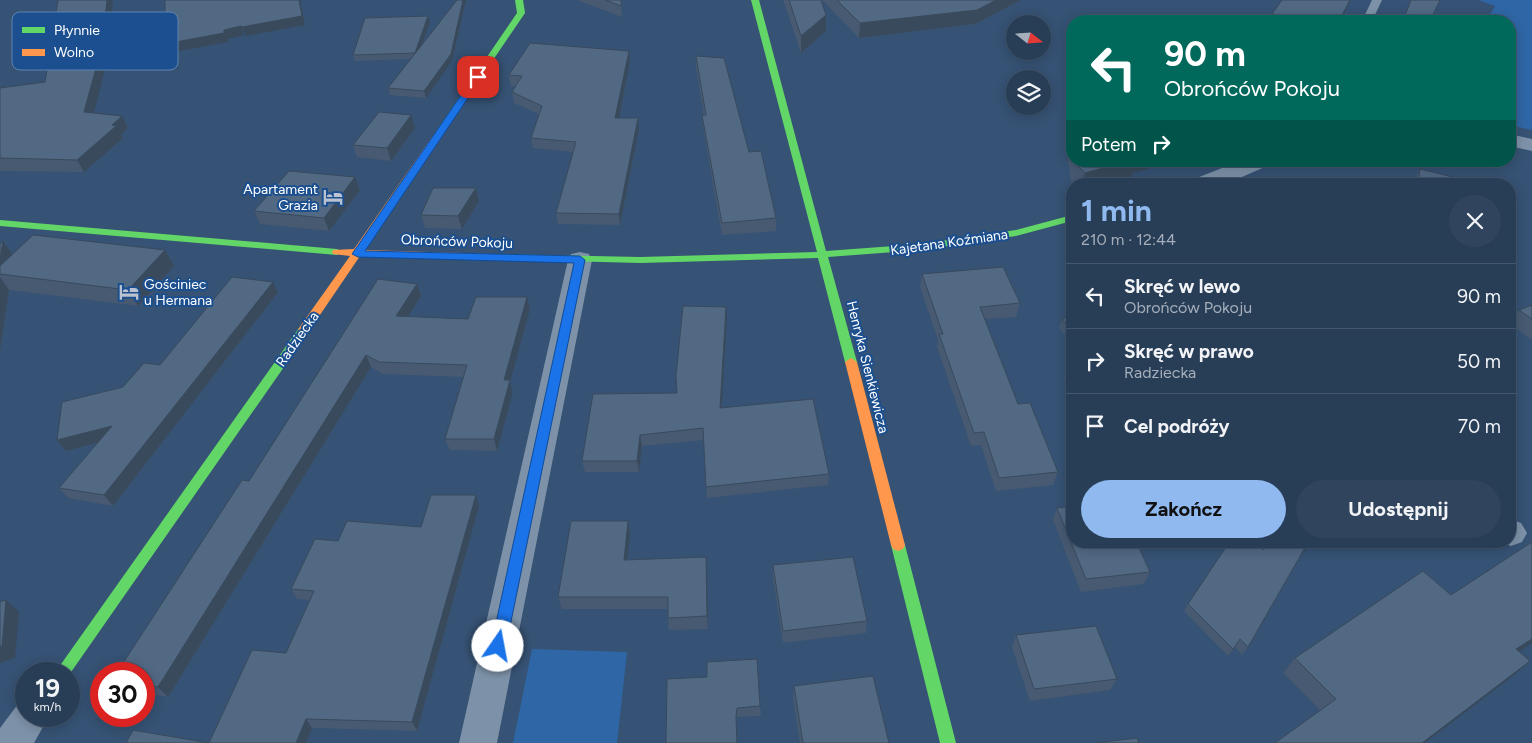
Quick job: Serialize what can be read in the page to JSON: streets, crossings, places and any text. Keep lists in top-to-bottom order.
{
  "streets": {
    "street": [
      "Obrońców Pokoju",
      "Kajetana Koźmiana",
      "Radziecka",
      "Henryka Sienkiewicza"
    ]
  },
  "crossings": [
    ["Obrońców Pokoju", "Kajetana Koźmiana"],
    ["Obrońców Pokoju", "Radziecka"],
    ["Obrońców Pokoju", "Henryka Sienkiewicza"],
    ["Kajetana Koźmiana", "Henryka Sienkiewicza"]
  ],
  "places": {
    "hotel": ["Apartament Grazia", "Gościniec u Hermana"]
  },
  "legend": ["Płynnie", "Wolno"],
  "north": "right",
  "page": {
    "turn": ["90 m", "Obrońców Pokoju"],
    "then": "Potem",
    "heading": ["1 min", "210 m · 12:44"],
    "list": [
      {
        "name": "Skręć w lewo",
        "note": "Obrońców Pokoju",
        "value": "90 m"
      },
      {
        "name": "Skręć w prawo",
        "note": "Radziecka",
        "value": "50 m"
      },
      {
        "name": "Cel podróży",
        "value": "70 m"
      }
    ],
    "buttons": ["Zakończ", "Udostępnij"],
    "speed": "19 km/h",
    "limit": "30"
  }
}
